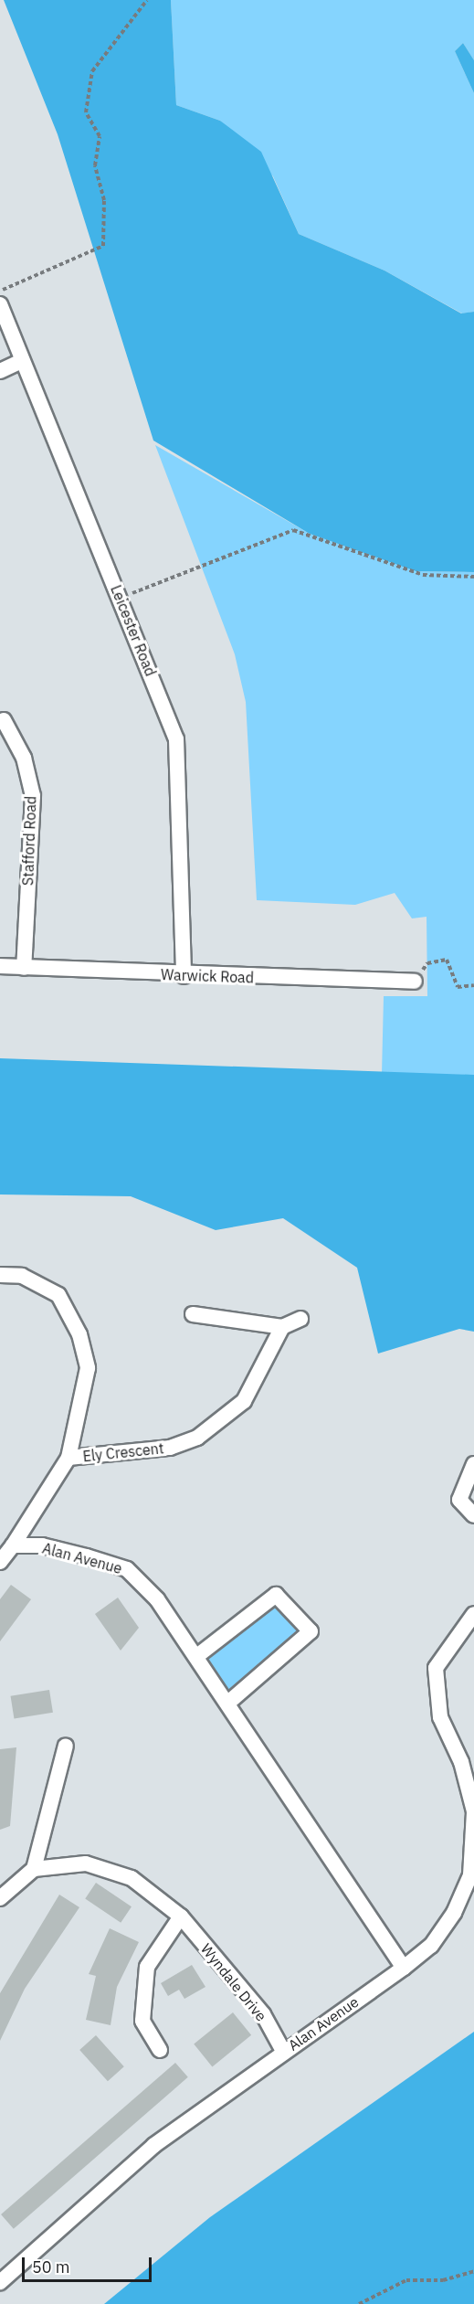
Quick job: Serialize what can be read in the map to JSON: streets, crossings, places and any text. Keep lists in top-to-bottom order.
{
  "streets": {
    "street": [
      "Leicester Road",
      "Stafford Road",
      "Warwick Road",
      "Ely Crescent",
      "Alan Avenue",
      "Wyndale Drive"
    ]
  },
  "crossings": [
    ["Leicester Road", "Warwick Road"],
    ["Stafford Road", "Warwick Road"],
    ["Alan Avenue", "Wyndale Drive"]
  ],
  "scale_bar": "50 m"
}
